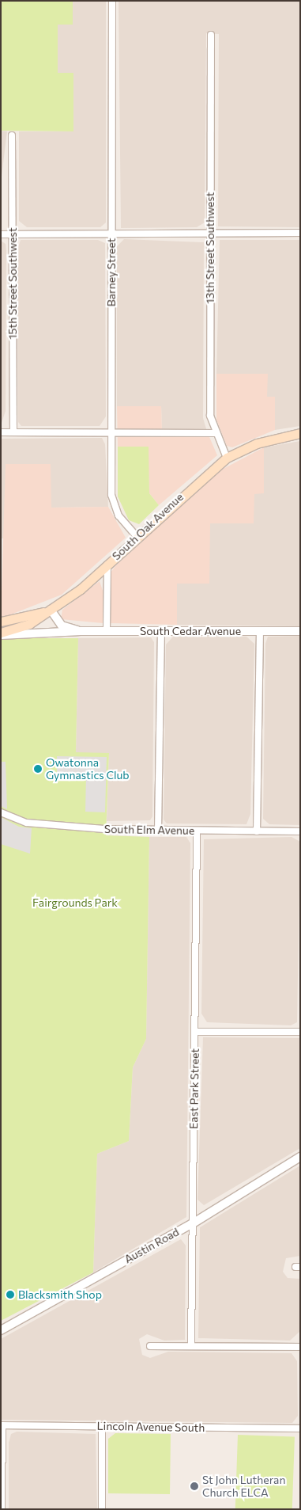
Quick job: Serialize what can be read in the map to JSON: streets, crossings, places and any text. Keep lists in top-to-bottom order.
{
  "streets": {
    "main road": ["South Oak Avenue"],
    "street": [
      "13th Street Southwest",
      "Barney Street",
      "15th Street Southwest",
      "South Cedar Avenue",
      "South Elm Avenue",
      "East Park Street",
      "Austin Road",
      "Lincoln Avenue South"
    ]
  },
  "crossings": [
    ["13th Street Southwest", "South Oak Avenue"],
    ["Barney Street", "South Oak Avenue"],
    ["South Oak Avenue", "South Cedar Avenue"],
    ["South Elm Avenue", "East Park Street"],
    ["East Park Street", "Austin Road"]
  ],
  "parks": ["Fairgrounds Park"],
  "places": ["Owatonna Gymnastics Club", "Blacksmith Shop", "St John Lutheran Church ELCA"]
}
